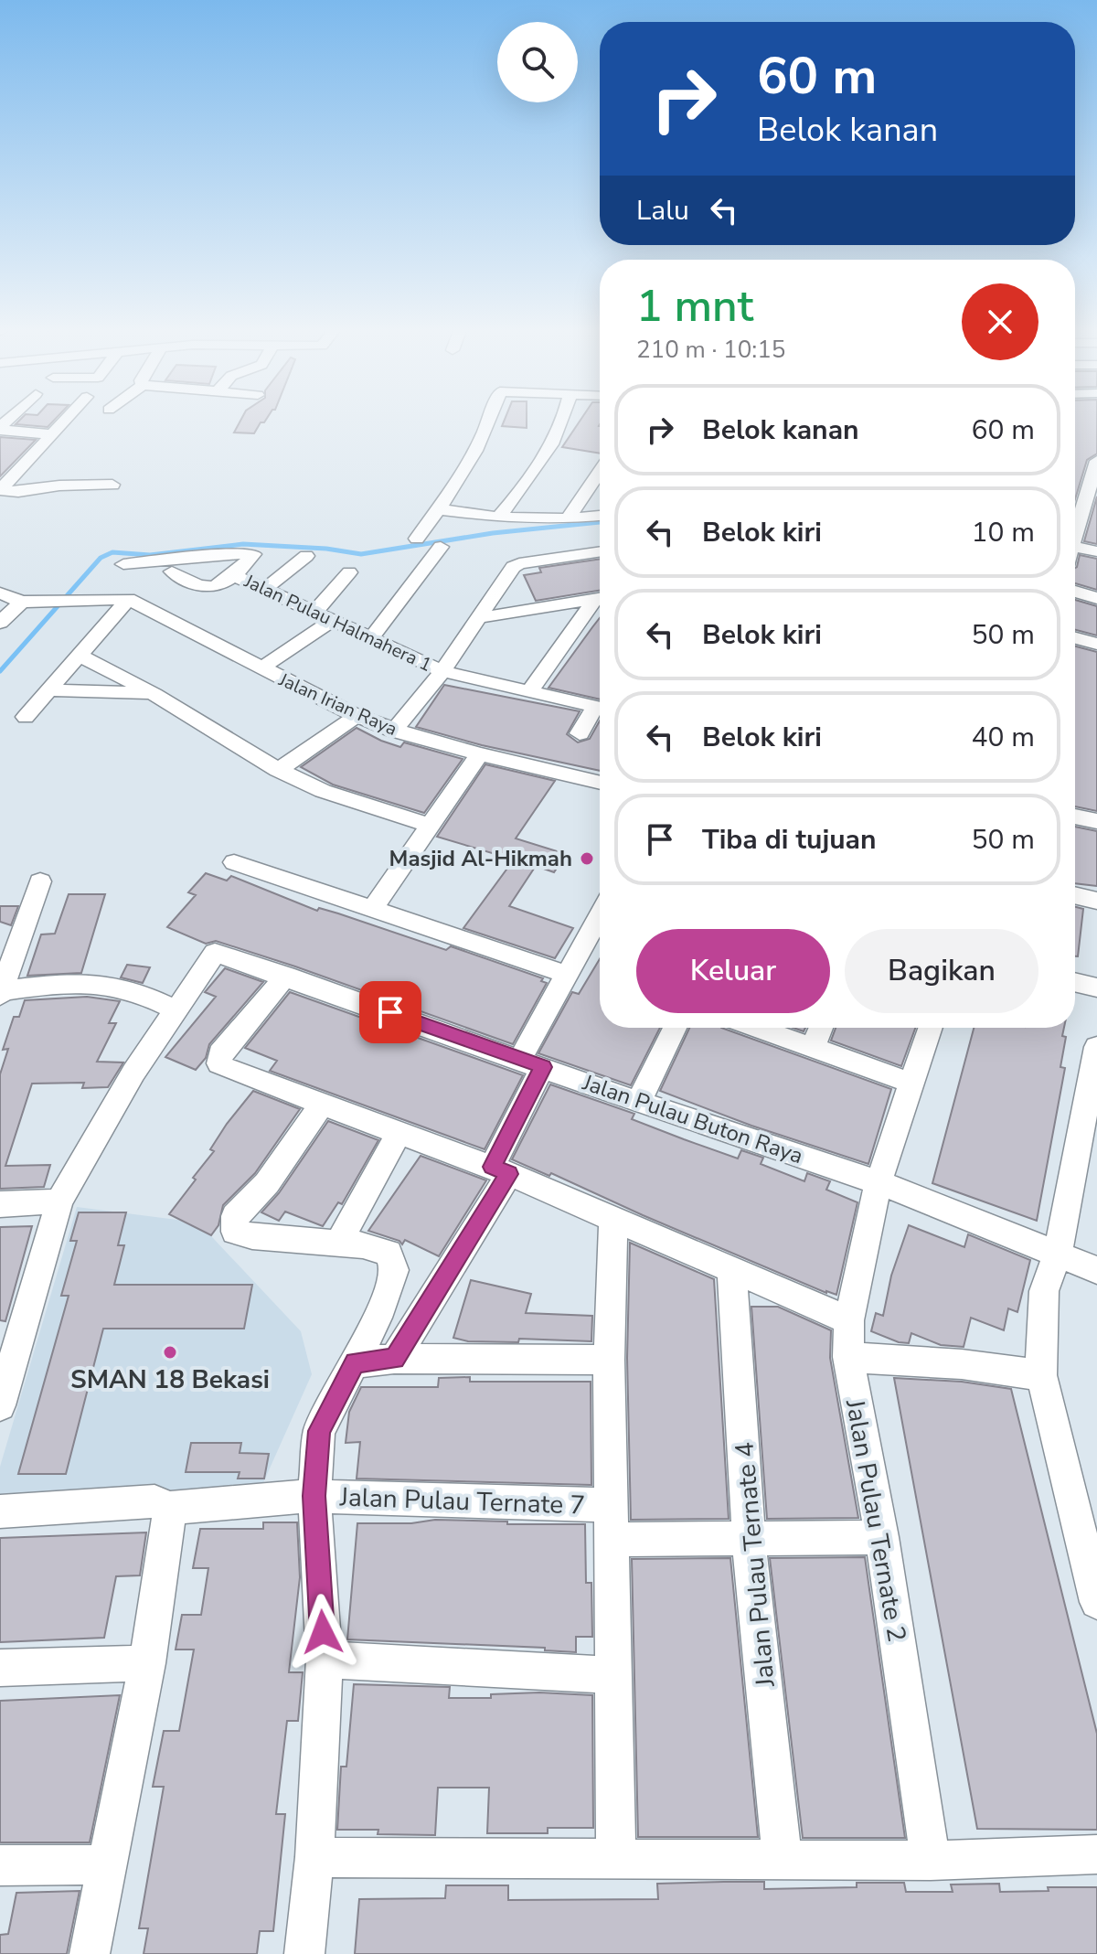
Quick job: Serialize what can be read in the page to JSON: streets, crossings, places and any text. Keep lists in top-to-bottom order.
{
  "streets": {
    "street": [
      "Jalan Pulau Halmahera 1",
      "Jalan Irian Raya",
      "Jalan Pulau Buton Raya",
      "Jalan Pulau Ternate 7",
      "Jalan Pulau Ternate 2",
      "Jalan Pulau Ternate 4"
    ]
  },
  "crossings": [
    ["Jalan Pulau Buton Raya", "Jalan Pulau Ternate 2"]
  ],
  "places": ["Masjid Al-Hikmah", "SMAN 18 Bekasi"],
  "page": {
    "turn": ["60 m", "Belok kanan"],
    "then": "Lalu",
    "heading": ["1 mnt", "210 m · 10:15"],
    "list": [
      {
        "name": "Belok kanan",
        "value": "60 m"
      },
      {
        "name": "Belok kiri",
        "value": "10 m"
      },
      {
        "name": "Belok kiri",
        "value": "50 m"
      },
      {
        "name": "Belok kiri",
        "value": "40 m"
      },
      {
        "name": "Tiba di tujuan",
        "value": "50 m"
      }
    ],
    "buttons": ["Keluar", "Bagikan"]
  }
}
